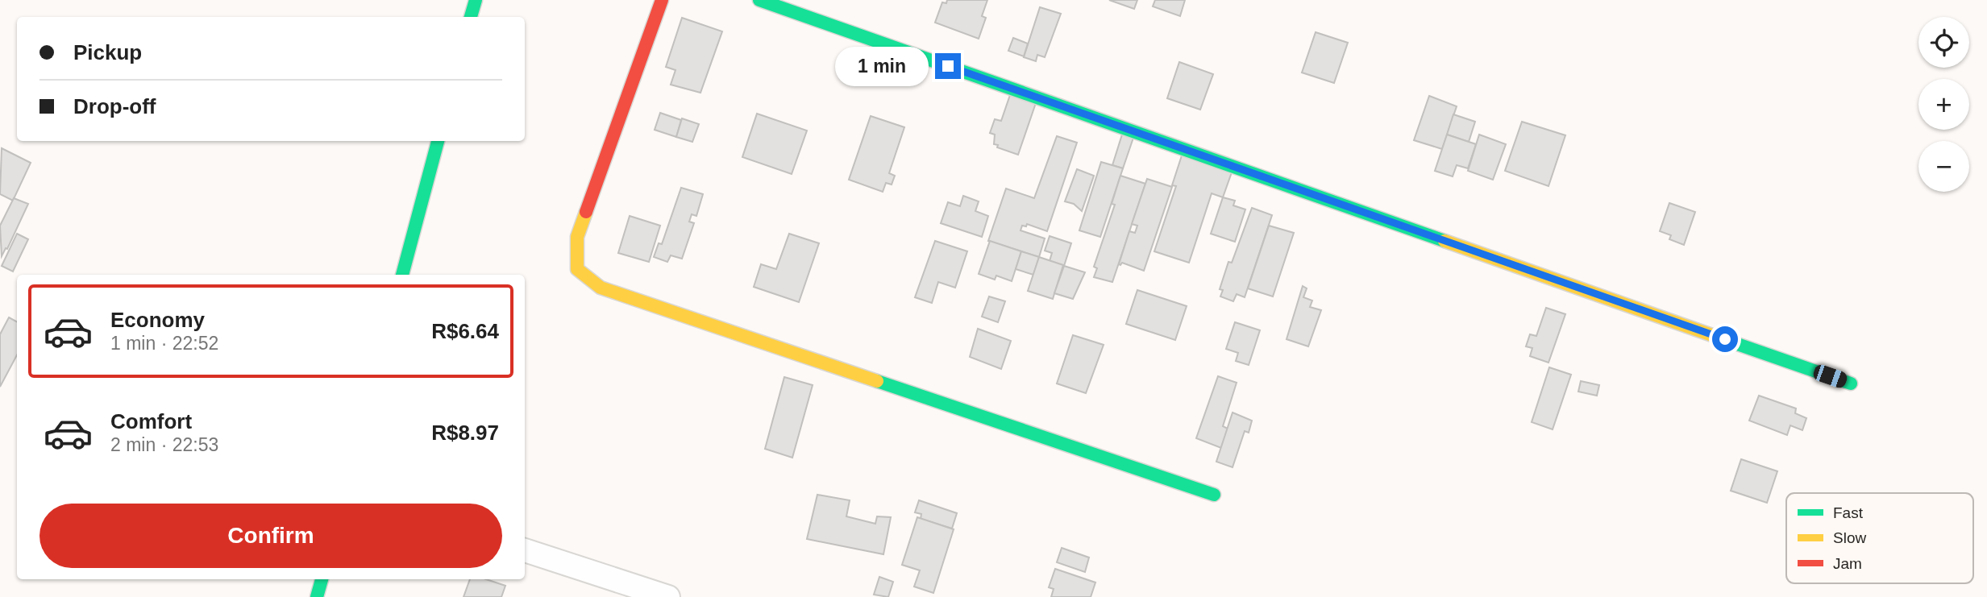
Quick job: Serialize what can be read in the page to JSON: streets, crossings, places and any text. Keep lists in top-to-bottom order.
{
  "legend": ["Fast", "Slow", "Jam"],
  "page": {
    "map_buttons": ["+", "−"],
    "banner": ["Pickup", "Drop-off"],
    "bubble": "1 min",
    "list": [
      {
        "name": "Economy",
        "note": "1 min · 22:52",
        "value": "R$6.64"
      },
      {
        "name": "Comfort",
        "note": "2 min · 22:53",
        "value": "R$8.97"
      }
    ],
    "buttons": "Confirm"
  }
}
